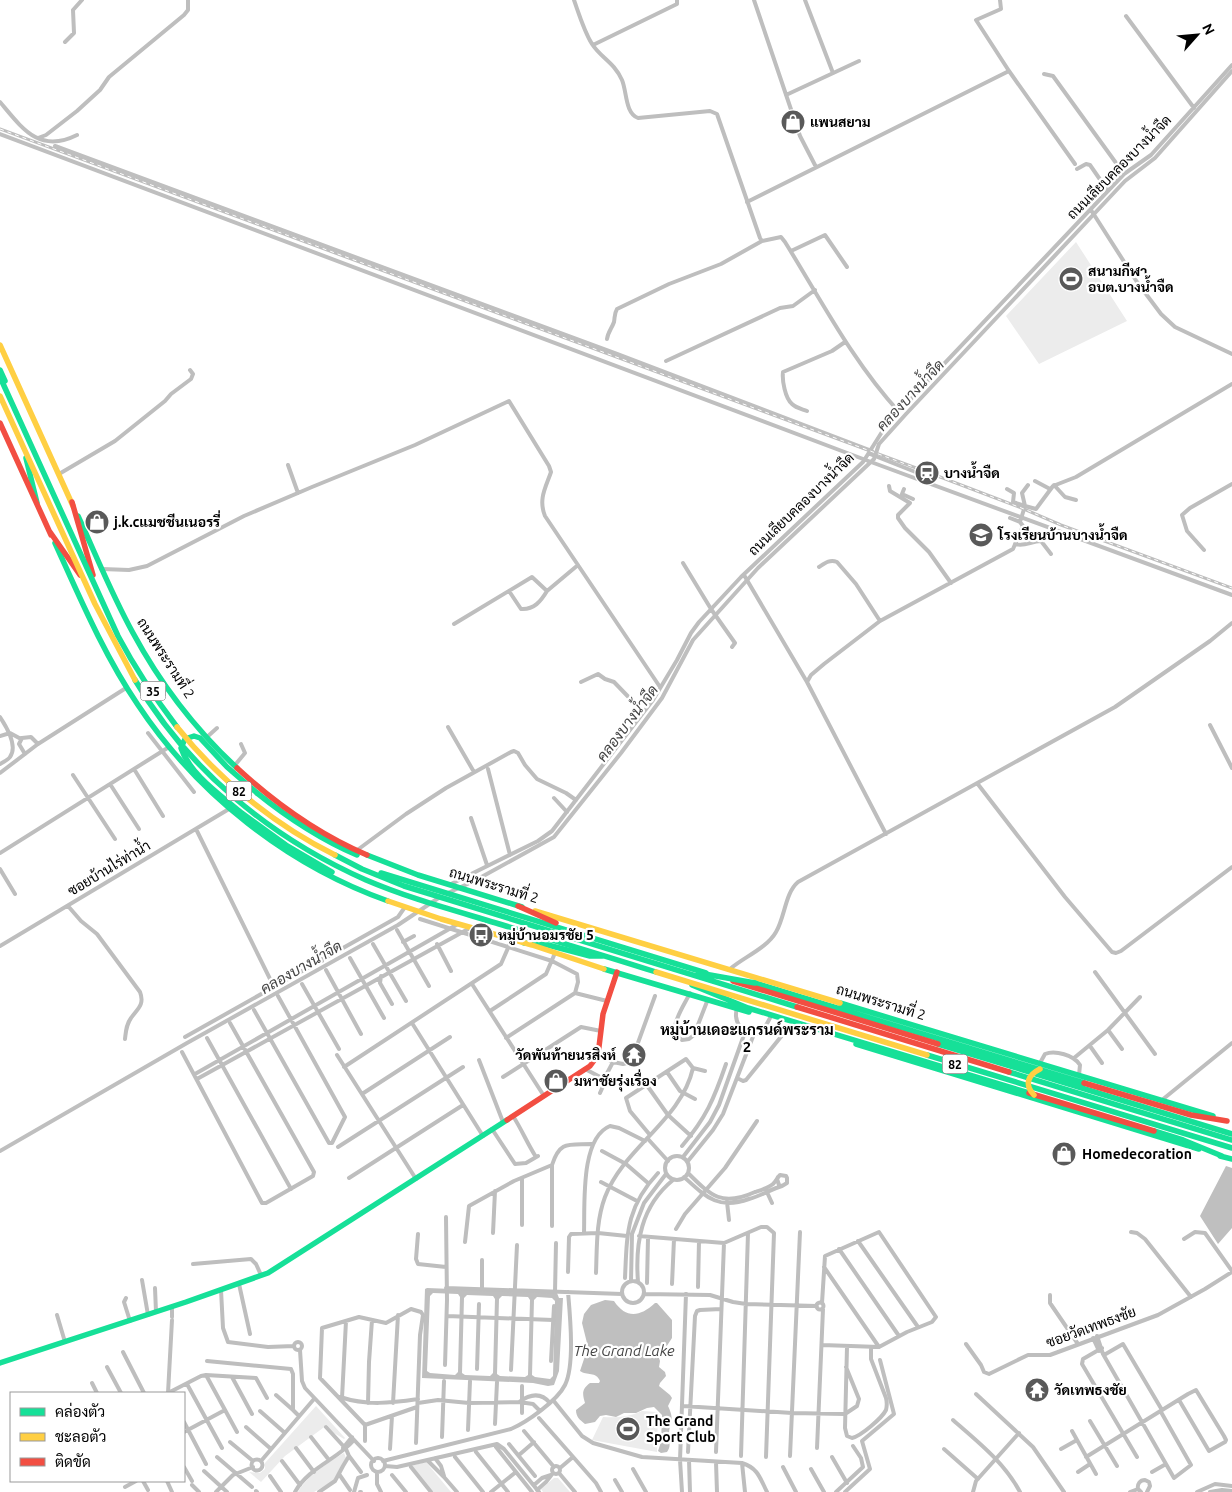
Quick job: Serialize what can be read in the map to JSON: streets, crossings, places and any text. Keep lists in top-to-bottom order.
{
  "streets": {
    "main road": ["ถนนพระรามที่ 2", "35", "82"],
    "street": ["ถนนเลียบคลองบางน้ำจืด", "ซอยบ้านไร่ท่าน้ำ", "ซอยวัดเทพธงชัย"]
  },
  "crossings": [
    ["ถนนเลียบคลองบางน้ำจืด", "ถนนพระรามที่ 2"],
    ["35", "82"],
    ["35", "ซอยบ้านไร่ท่าน้ำ"]
  ],
  "districts": ["หมู่บ้านเดอะแกรนด์พระราม 2"],
  "water": ["คลองบางน้ำจืด", "The Grand Lake"],
  "places": {
    "shop": [
      "แพนสยาม",
      "j.k.cแมชชีนเนอรรี่",
      "มหาชัยรุ่งเรื่อง",
      "Homedecoration"
    ],
    "sports": ["สนามกีฬา อบต.บางน้ำจืด", "The Grand Sport Club"],
    "station": ["บางน้ำจืด"],
    "school or university": ["โรงเรียนบ้านบางนํ้าจืด"],
    "bus stop": ["หมู่บ้านอมรชัย 5"],
    "temple": ["วัดพันท้ายนรสิงห์", "วัดเทพธงชัย"]
  },
  "legend": ["คล่องตัว", "ชะลอตัว", "ติดขัด"],
  "north": "top right"
}
